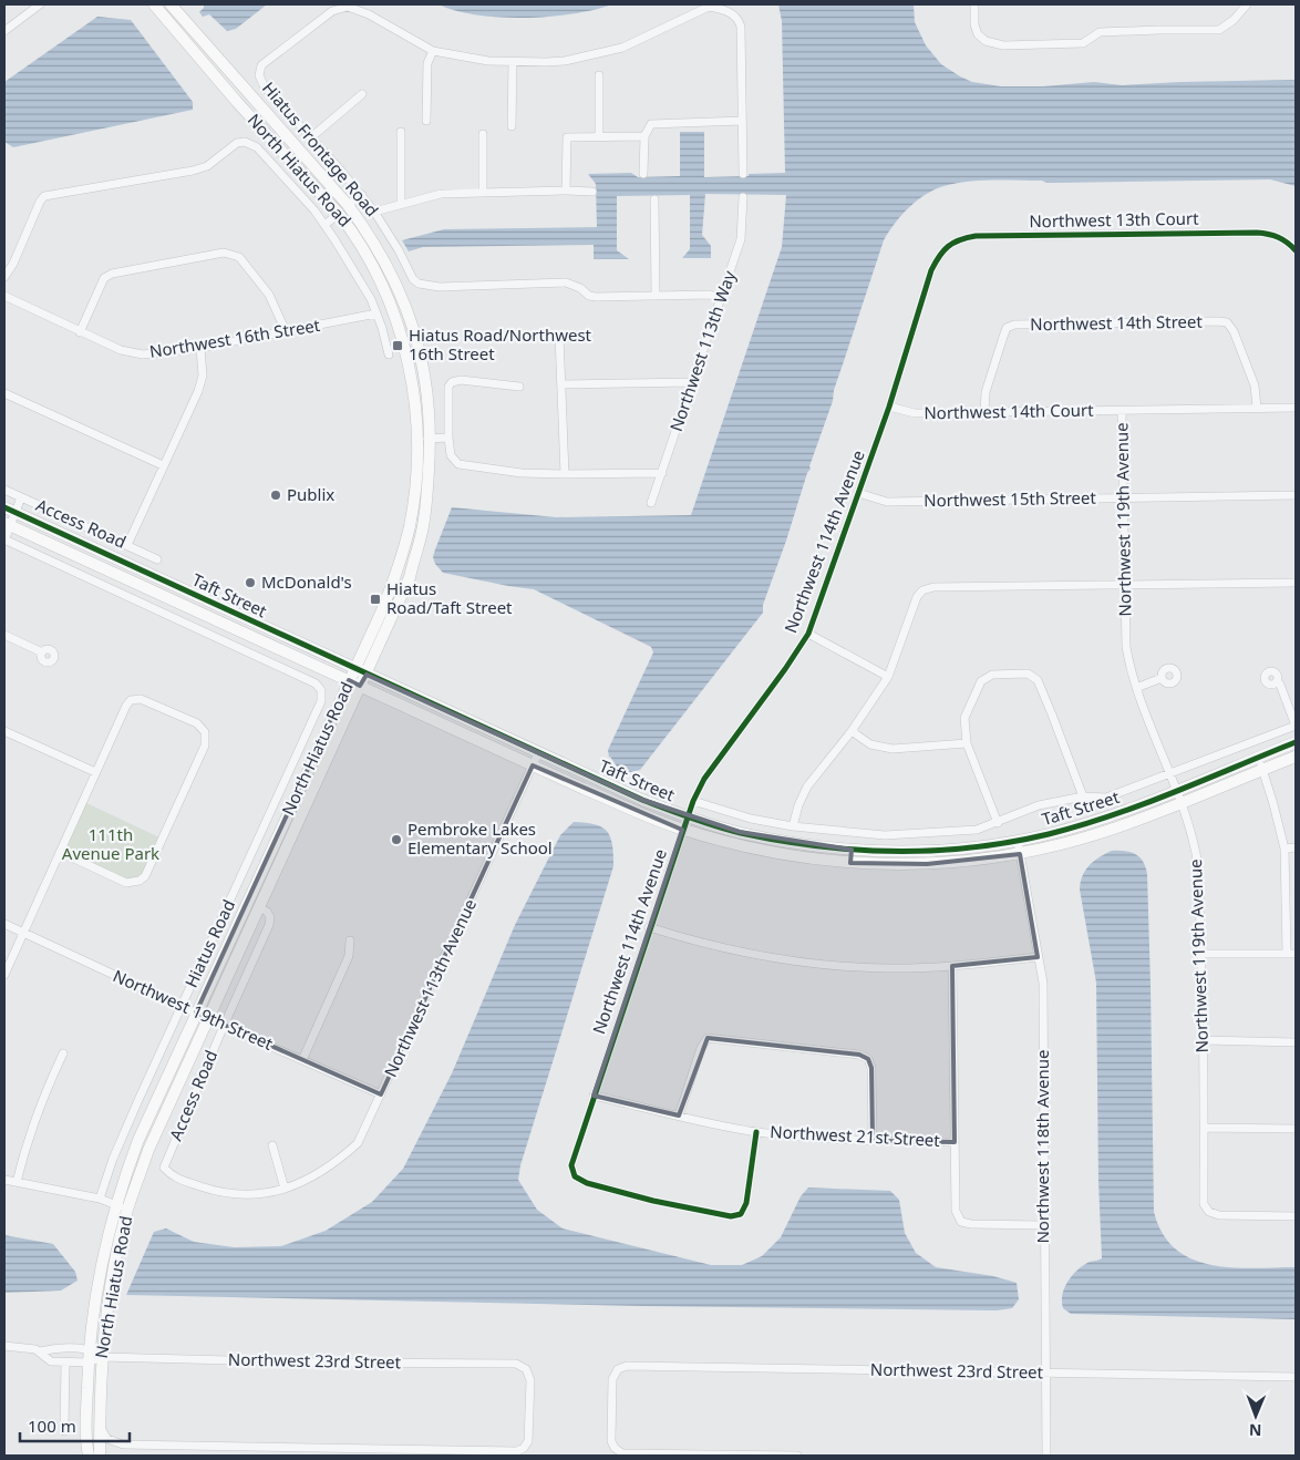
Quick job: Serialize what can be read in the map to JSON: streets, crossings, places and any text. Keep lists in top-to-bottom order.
{
  "streets": {
    "main road": ["North Hiatus Road", "Taft Street"],
    "street": [
      "Hiatus Frontage Road",
      "Northwest 13th Court",
      "Northwest 14th Street",
      "Northwest 16th Street",
      "Northwest 113th Way",
      "Northwest 14th Court",
      "Northwest 15th Street",
      "Northwest 119th Avenue",
      "Access Road",
      "Northwest 114th Avenue",
      "Hiatus Road",
      "Northwest 113th Avenue",
      "Northwest 19th Street",
      "Northwest 21st Street",
      "Northwest 118th Avenue",
      "Northwest 23rd Street"
    ]
  },
  "crossings": [
    ["North Hiatus Road", "Access Road"],
    ["North Hiatus Road", "Taft Street"],
    ["North Hiatus Road", "Northwest 19th Street"],
    ["North Hiatus Road", "Northwest 23rd Street"],
    ["Northwest 13th Court", "Northwest 114th Avenue"],
    ["Northwest 14th Street", "Northwest 14th Court"],
    ["Northwest 14th Court", "Northwest 119th Avenue"],
    ["Northwest 14th Court", "Northwest 114th Avenue"],
    ["Northwest 15th Street", "Northwest 119th Avenue"],
    ["Northwest 15th Street", "Northwest 114th Avenue"],
    ["Northwest 119th Avenue", "Taft Street"],
    ["Access Road", "Northwest 113th Avenue"],
    ["Access Road", "Northwest 19th Street"],
    ["Northwest 114th Avenue", "Taft Street"],
    ["Northwest 114th Avenue", "Northwest 21st Street"],
    ["Taft Street", "Northwest 113th Avenue"],
    ["Taft Street", "Northwest 118th Avenue"],
    ["Hiatus Road", "Northwest 19th Street"],
    ["Northwest 113th Avenue", "Northwest 19th Street"],
    ["Northwest 118th Avenue", "Northwest 23rd Street"]
  ],
  "parks": ["111th Avenue Park"],
  "places": {
    "transit": ["Hiatus Road/Northwest 16th Street", "Hiatus Road/Taft Street"],
    "other": ["Publix", "McDonald's", "Pembroke Lakes Elementary School"]
  },
  "scale_bar": "100 m",
  "north": "bottom"
}
